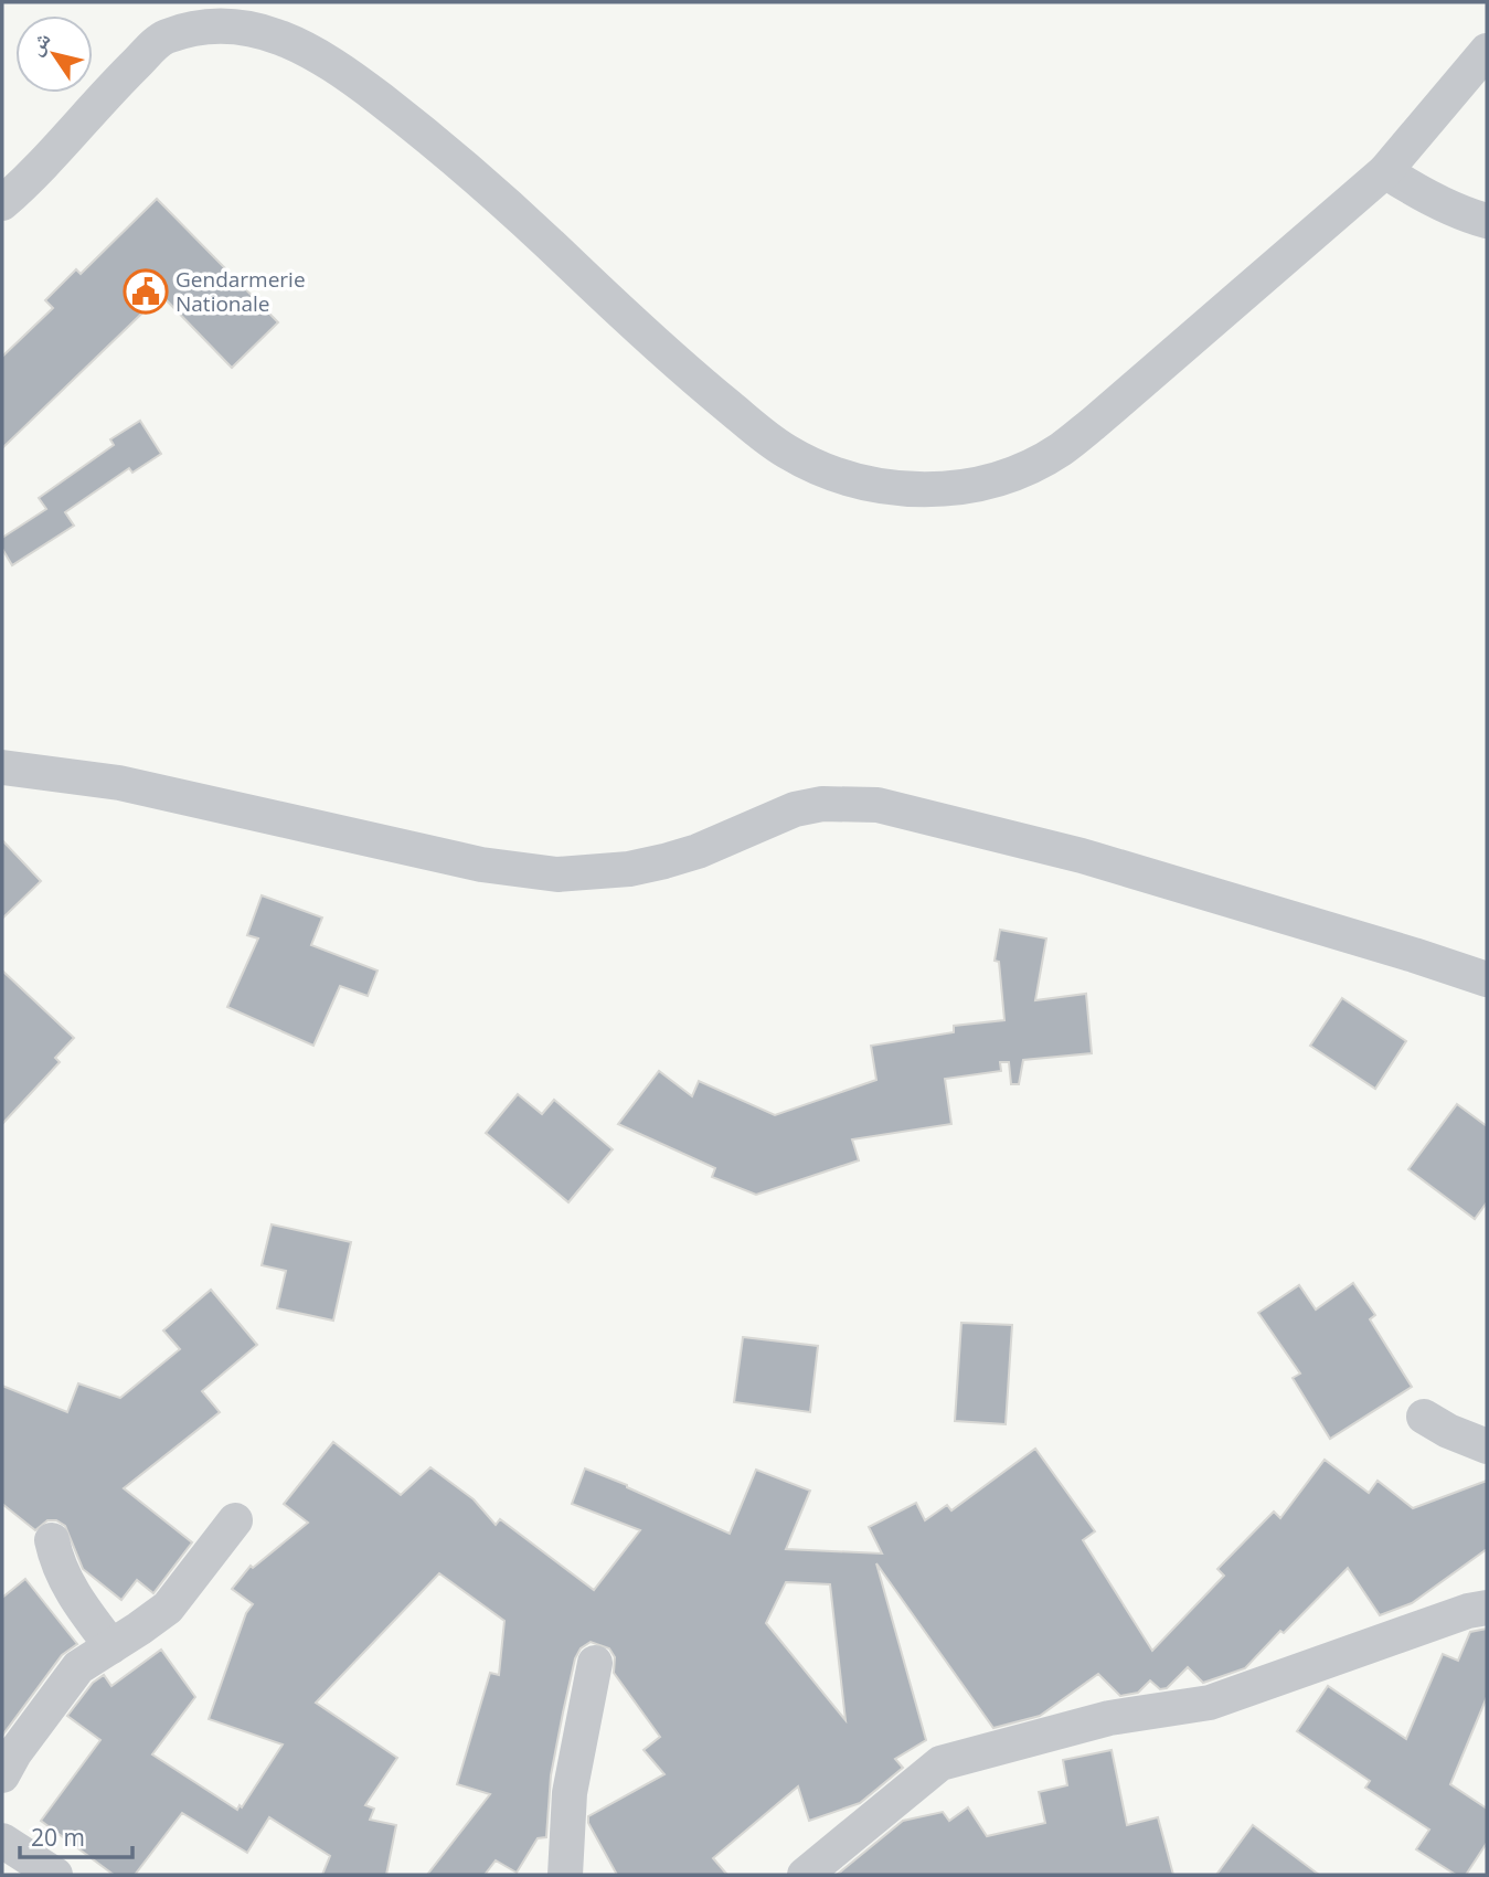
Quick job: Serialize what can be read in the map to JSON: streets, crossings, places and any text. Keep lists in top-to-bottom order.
{
  "places": {
    "public building": ["Gendarmerie Nationale"]
  },
  "scale_bar": "20 m",
  "north": "top left"
}
